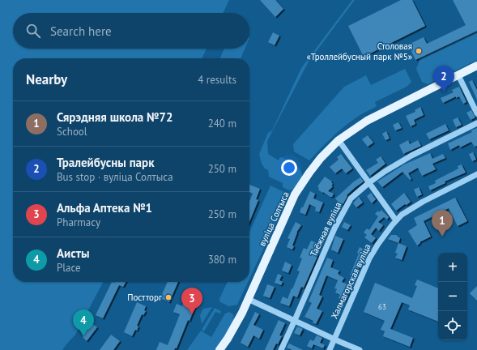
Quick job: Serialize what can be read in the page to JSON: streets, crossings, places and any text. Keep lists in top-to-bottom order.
{
  "streets": {
    "main road": ["вуліца Солтыса"],
    "street": ["Таёжная вуліца", "Халмагорская вуліца"]
  },
  "places": ["Столовая «Троллейбусный парк №5»", "Постторг"],
  "house_numbers": ["63"],
  "page": {
    "search": "Search here",
    "heading": ["Nearby", "4 results"],
    "pins": [
      "2",
      "1",
      "3",
      "4"
    ],
    "list": [
      {
        "mark": "1",
        "name": "Сярэдняя школа №72",
        "note": "School",
        "value": "240 m"
      },
      {
        "mark": "2",
        "name": "Тралейбусны парк",
        "note": "Bus stop · вуліца Солтыса",
        "value": "250 m"
      },
      {
        "mark": "3",
        "name": "Альфа Аптека №1",
        "note": "Pharmacy",
        "value": "250 m"
      },
      {
        "mark": "4",
        "name": "Аисты",
        "note": "Place",
        "value": "380 m"
      }
    ],
    "map_buttons": ["+", "−"]
  }
}
